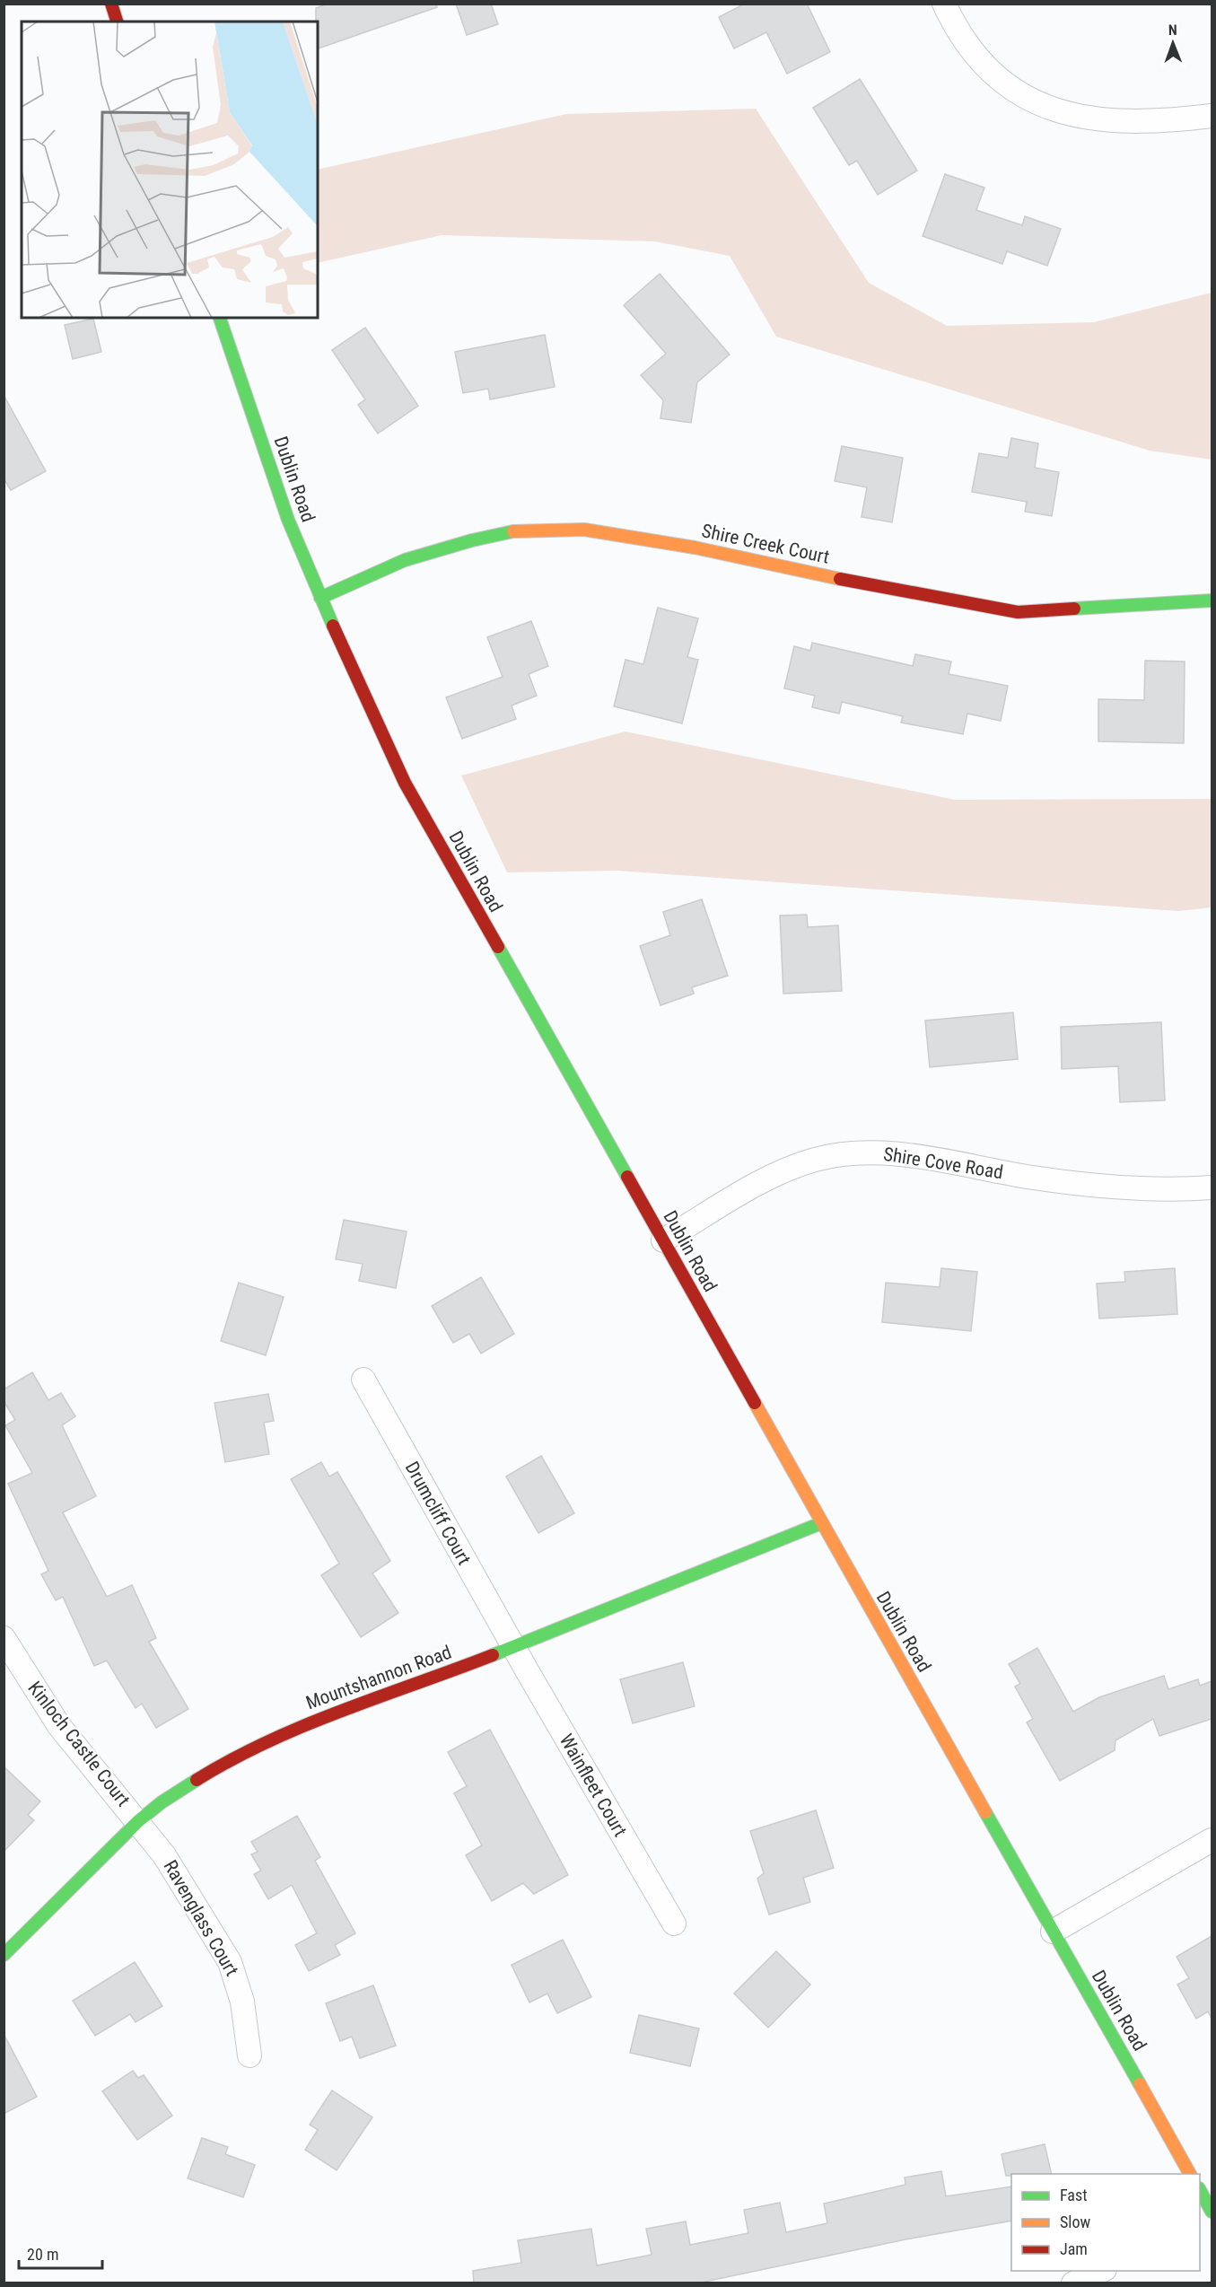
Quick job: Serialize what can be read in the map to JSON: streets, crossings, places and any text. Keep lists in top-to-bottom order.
{
  "streets": {
    "main road": ["Dublin Road", "Shire Creek Court", "Mountshannon Road"],
    "street": [
      "Shire Cove Road",
      "Drumcliff Court",
      "Kinloch Castle Court",
      "Wainfleet Court",
      "Ravenglass Court"
    ]
  },
  "crossings": [
    ["Dublin Road", "Shire Creek Court"],
    ["Dublin Road", "Shire Cove Road"],
    ["Dublin Road", "Mountshannon Road"],
    ["Drumcliff Court", "Mountshannon Road"],
    ["Drumcliff Court", "Wainfleet Court"],
    ["Mountshannon Road", "Kinloch Castle Court"],
    ["Mountshannon Road", "Wainfleet Court"],
    ["Mountshannon Road", "Ravenglass Court"],
    ["Kinloch Castle Court", "Ravenglass Court"]
  ],
  "legend": ["Fast", "Slow", "Jam"],
  "scale_bar": "20 m",
  "north": "top"
}
